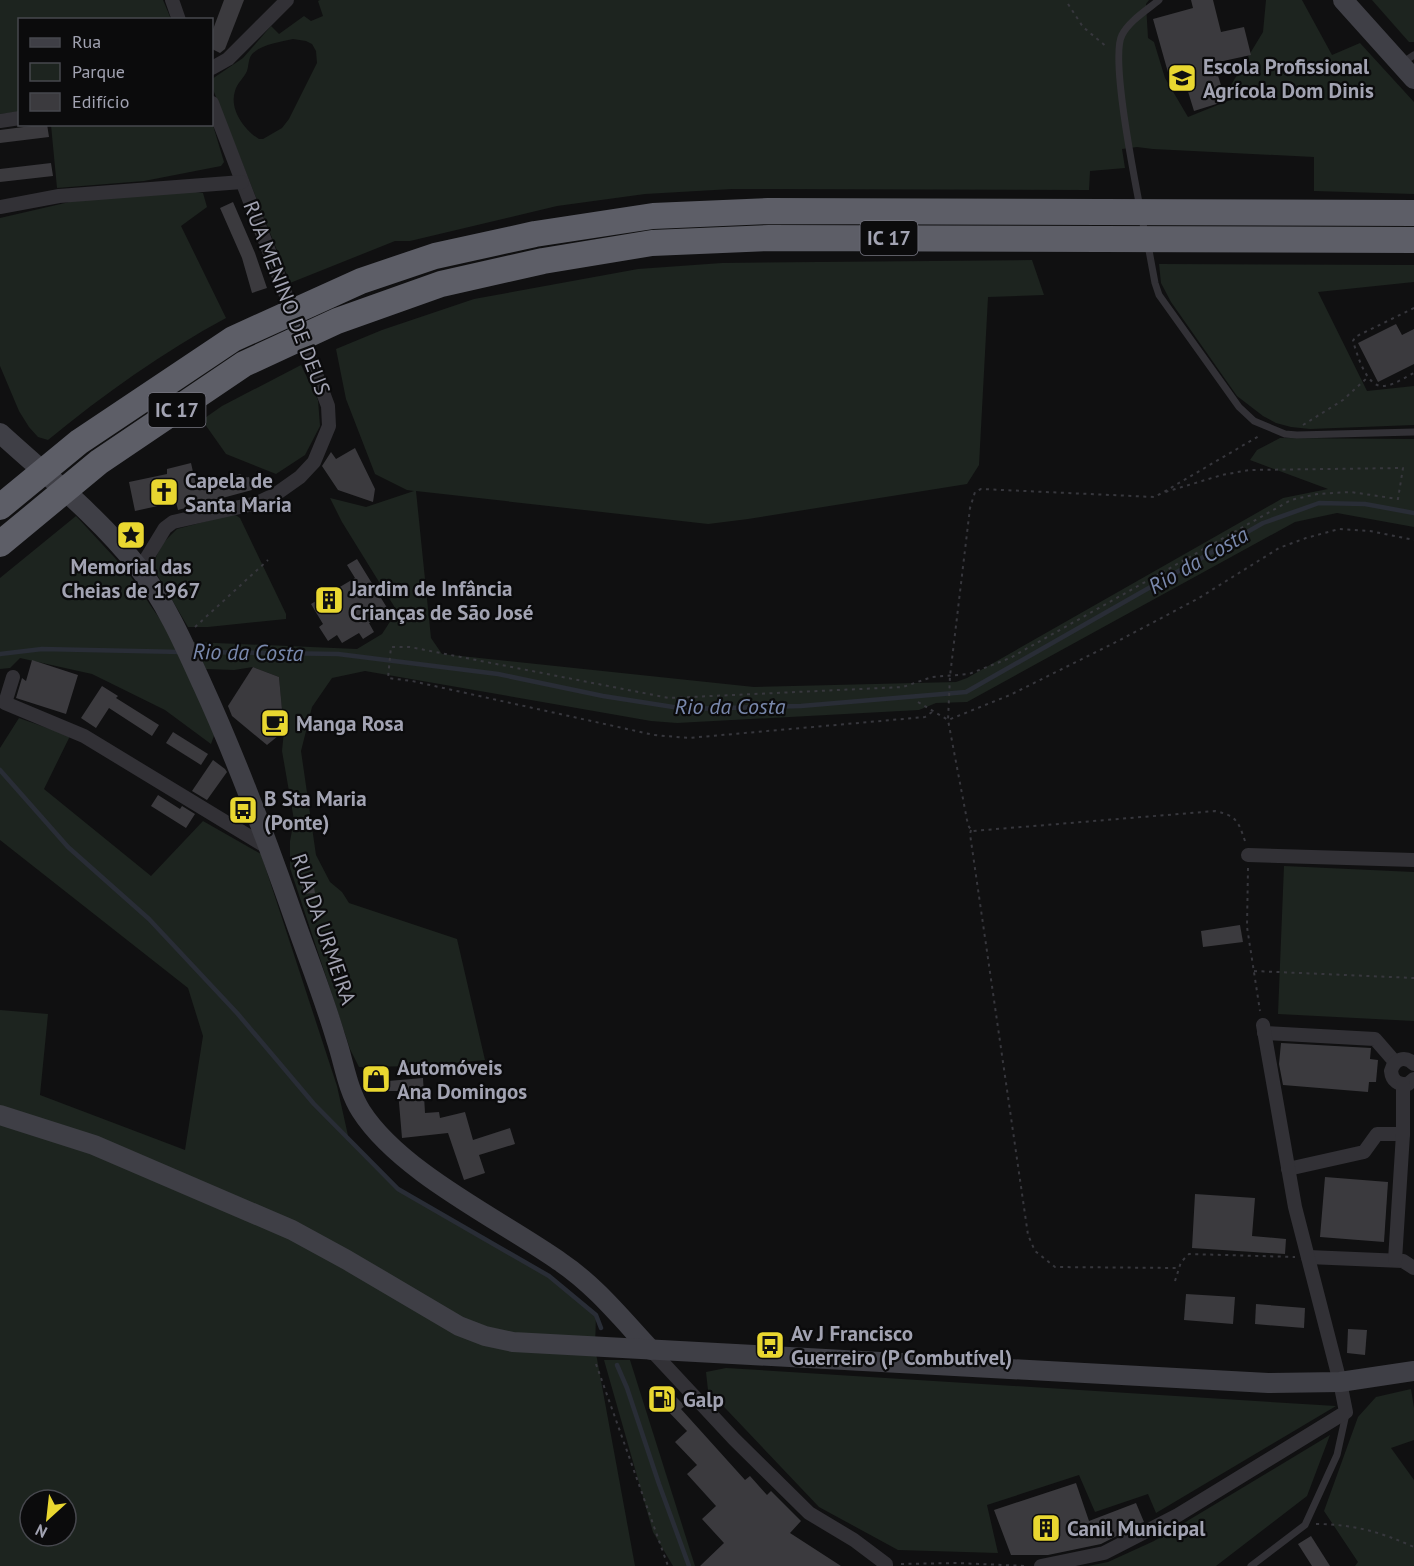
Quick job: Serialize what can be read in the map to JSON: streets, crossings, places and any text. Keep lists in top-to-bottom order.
{
  "streets": {
    "highway": ["IC 17"],
    "main road": ["RUA DA URMEIRA"],
    "street": ["RUA MENINO DE DEUS"]
  },
  "crossings": [
    ["RUA MENINO DE DEUS", "RUA DA URMEIRA"]
  ],
  "water": ["Rio da Costa"],
  "places": {
    "school or university": ["Escola Profissional Agrícola Dom Dinis"],
    "church": ["Capela de Santa Maria"],
    "place": ["Memorial das Cheias de 1967"],
    "building": ["Jardim de Infância Crianças de São José", "Canil Municipal"],
    "cafe": ["Manga Rosa"],
    "bus stop": ["B Sta Maria (Ponte)", "Av J Francisco Guerreiro (P Combutível)"],
    "shop": ["Automóveis Ana Domingos"],
    "fuel station": ["Galp"]
  },
  "legend": ["Rua", "Parque", "Edifício"],
  "north": "bottom left"
}
